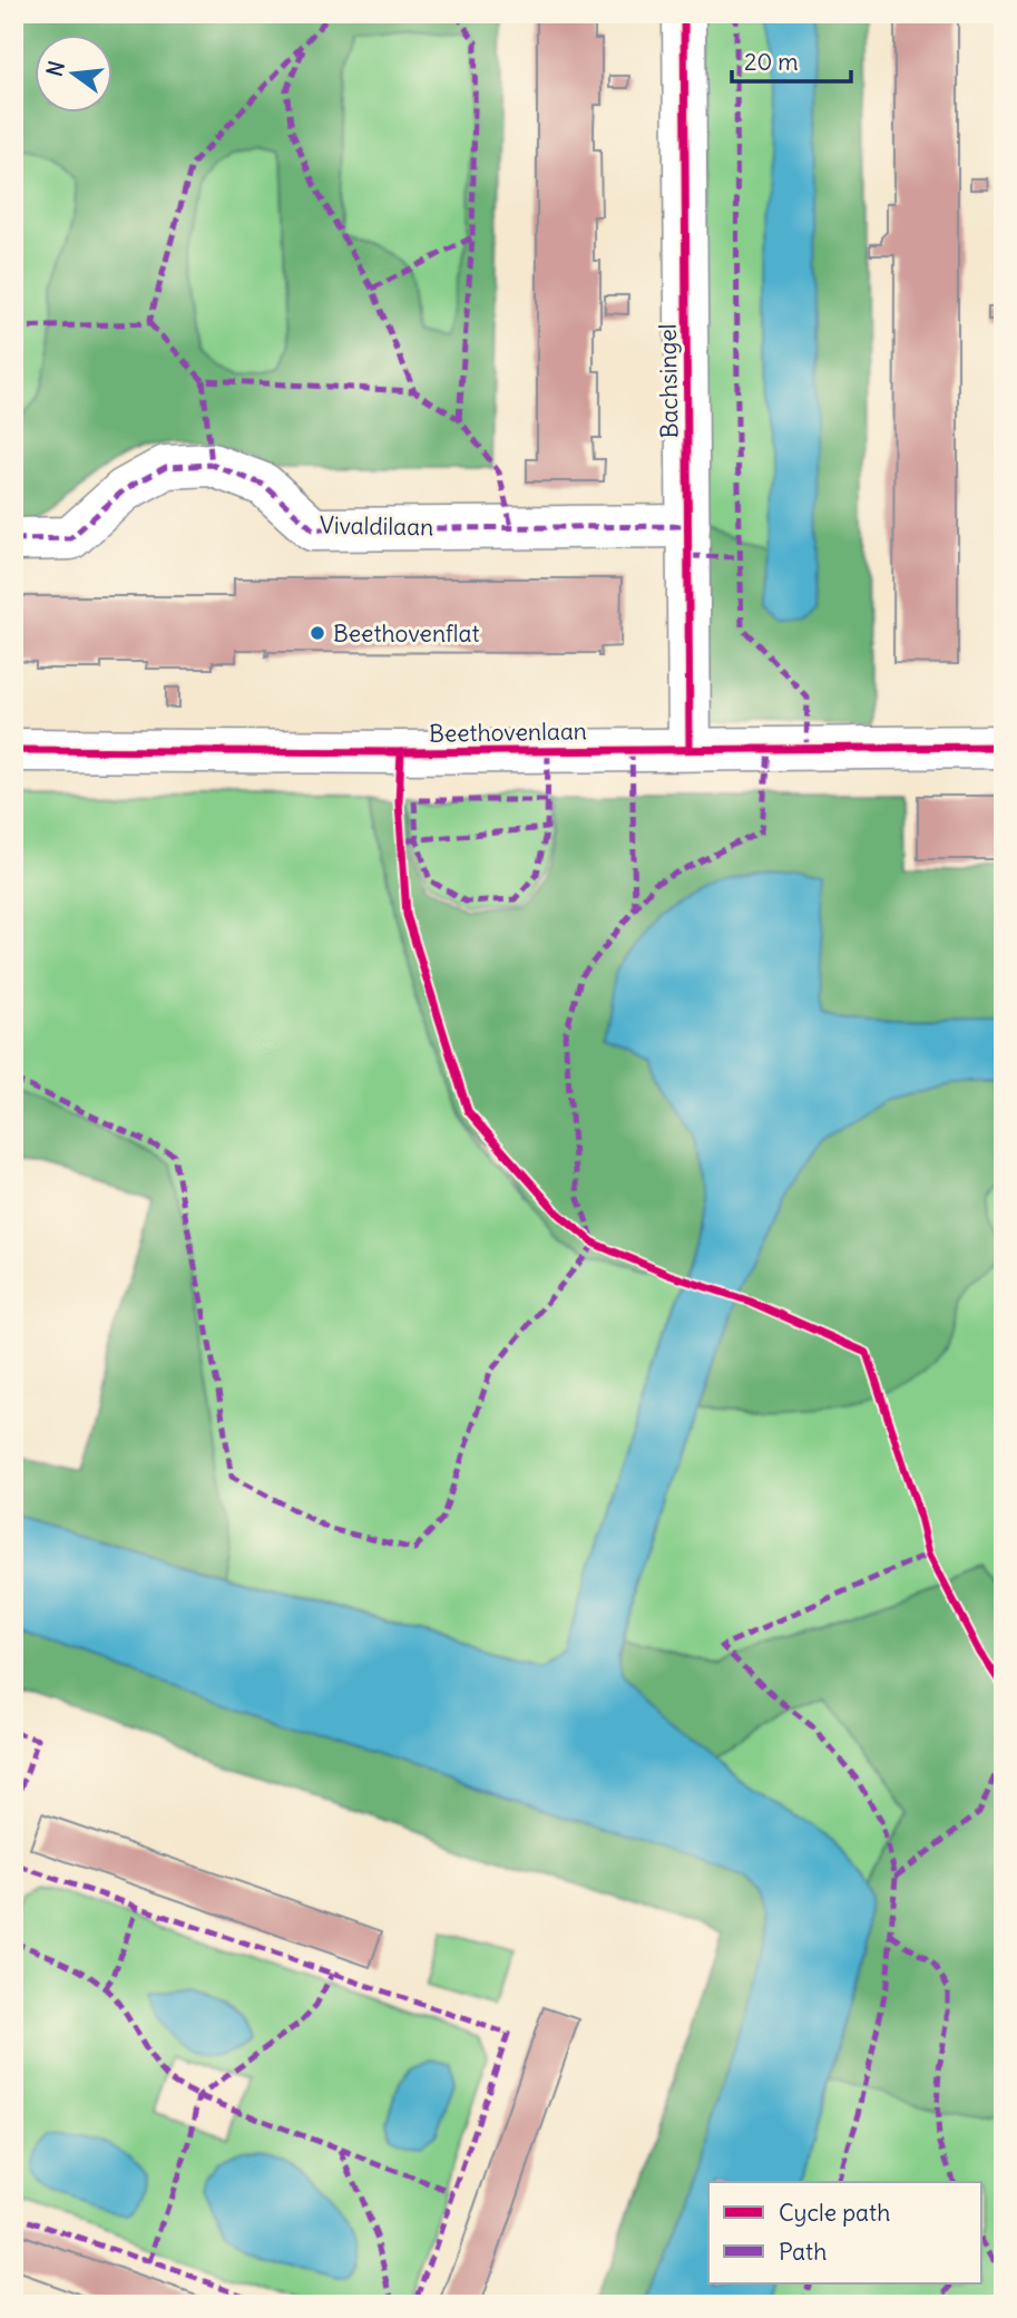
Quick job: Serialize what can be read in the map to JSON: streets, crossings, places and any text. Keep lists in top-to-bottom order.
{
  "streets": {
    "street": ["Bachsingel", "Vivaldilaan", "Beethovenlaan"]
  },
  "crossings": [
    ["Bachsingel", "Vivaldilaan"],
    ["Bachsingel", "Beethovenlaan"]
  ],
  "places": ["Beethovenflat"],
  "legend": ["Cycle path", "Path"],
  "scale_bar": "20 m",
  "north": "left"
}
